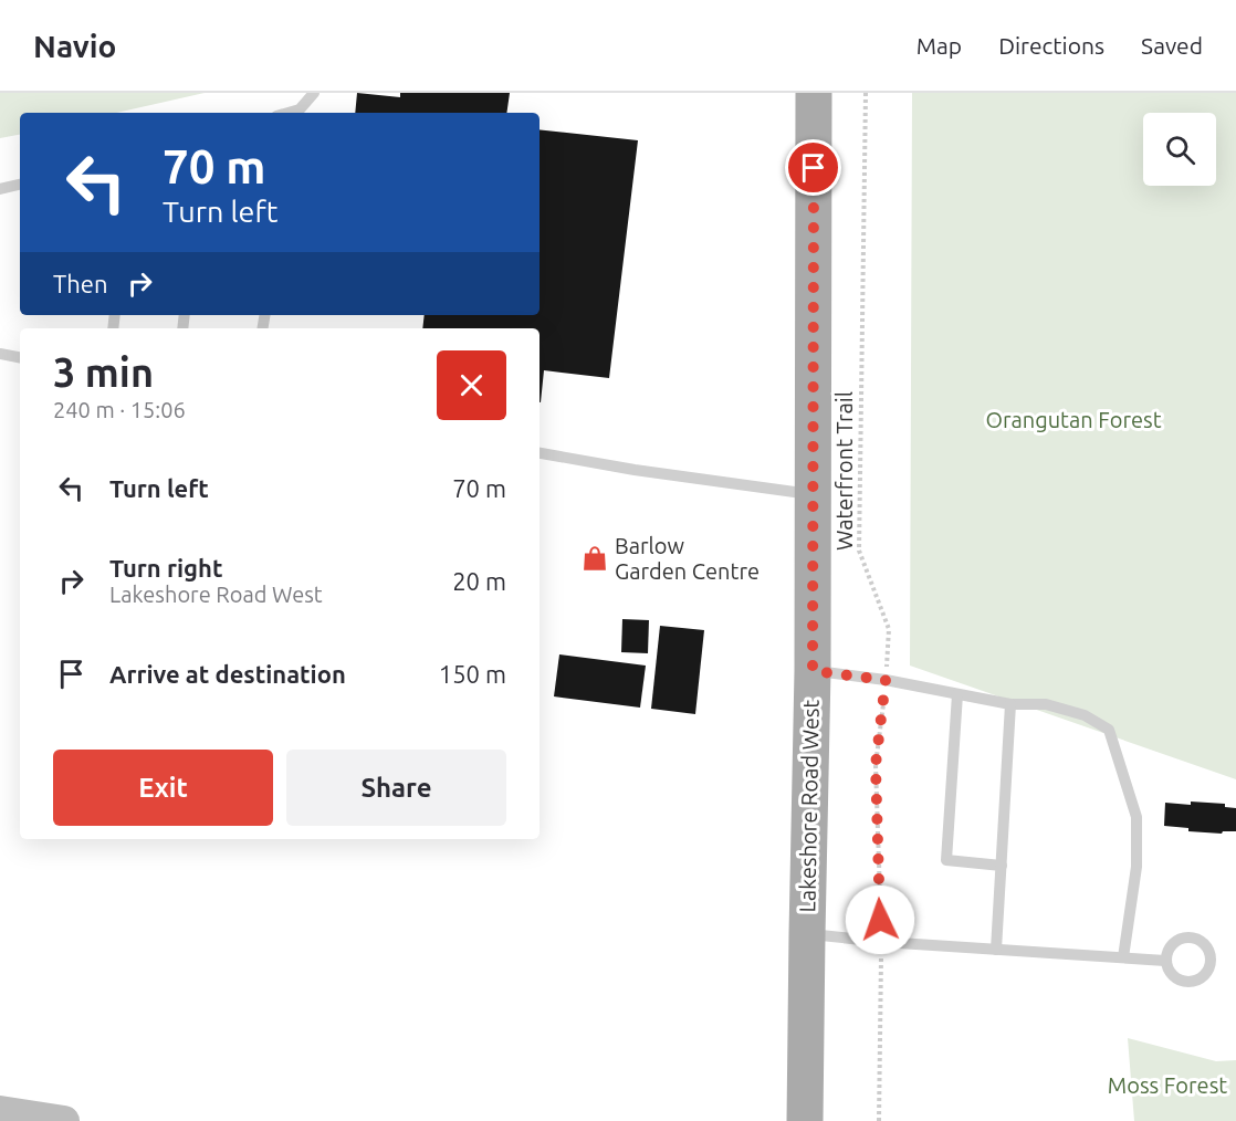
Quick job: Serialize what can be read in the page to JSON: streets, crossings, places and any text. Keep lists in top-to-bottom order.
{
  "streets": {
    "main road": ["Lakeshore Road West"],
    "path": ["Waterfront Trail"]
  },
  "parks": ["Orangutan Forest", "Moss Forest"],
  "places": {
    "shop": ["Barlow Garden Centre"]
  },
  "page": {
    "header": "Navio",
    "nav": ["Map", "Directions", "Saved"],
    "turn": ["70 m", "Turn left"],
    "then": "Then",
    "heading": ["3 min", "240 m · 15:06"],
    "list": [
      {
        "name": "Turn left",
        "value": "70 m"
      },
      {
        "name": "Turn right",
        "note": "Lakeshore Road West",
        "value": "20 m"
      },
      {
        "name": "Arrive at destination",
        "value": "150 m"
      }
    ],
    "buttons": ["Exit", "Share"]
  }
}
